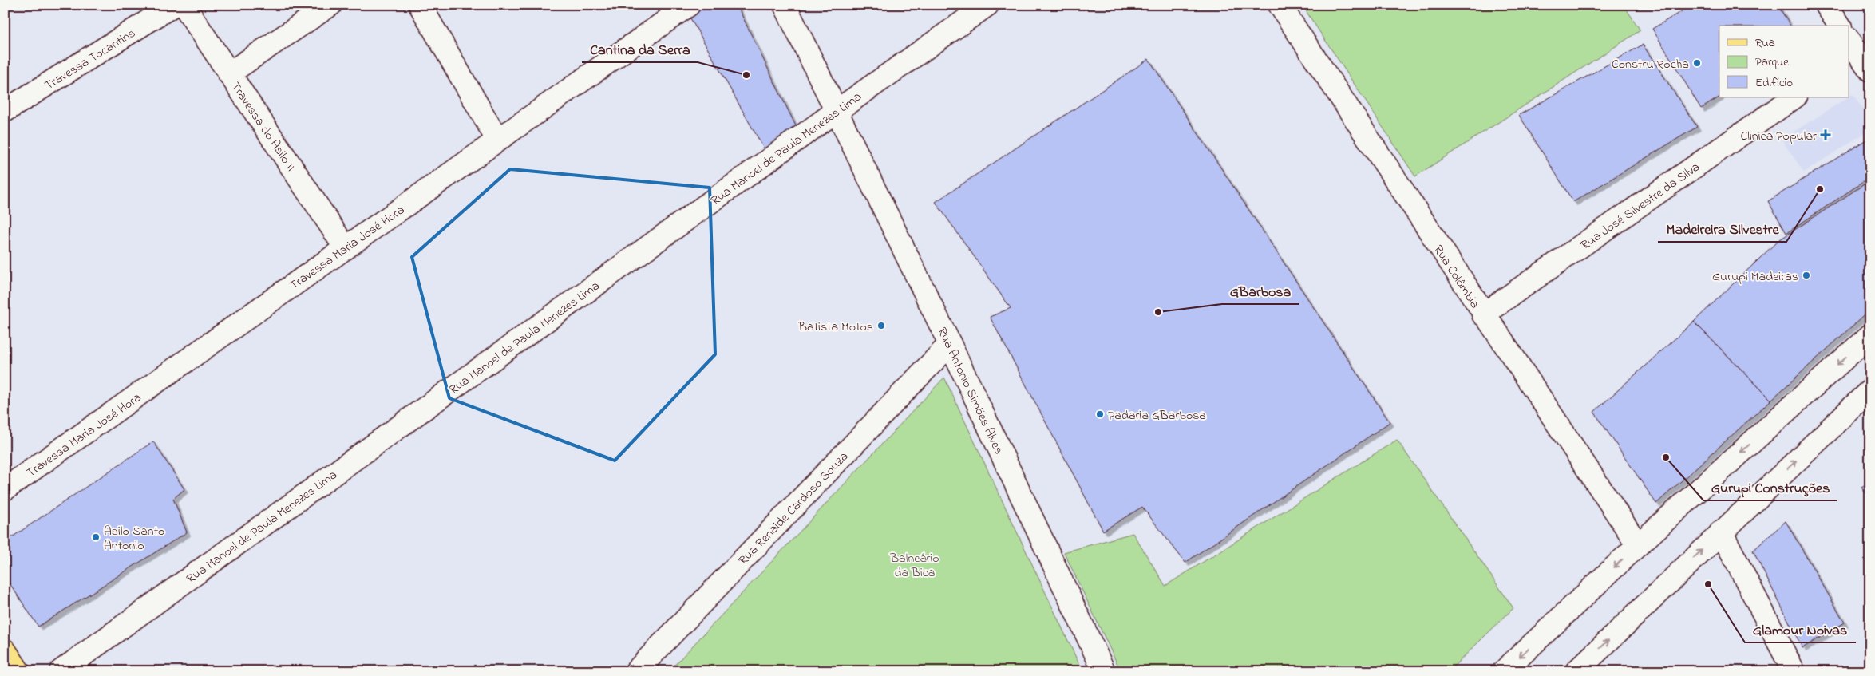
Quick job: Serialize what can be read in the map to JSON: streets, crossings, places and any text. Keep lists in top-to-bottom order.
{
  "streets": {
    "street": [
      "Travessa Tocantins",
      "Travessa do Asilo II",
      "Rua Manoel de Paula Menezes Lima",
      "Rua José Silvestre da Silva",
      "Travessa Maria José Hora",
      "Rua Colômbia",
      "Rua Antonio Simões Alves",
      "Rua Renaide Cardoso Souza"
    ]
  },
  "crossings": [
    ["Travessa do Asilo II", "Travessa Maria José Hora"],
    ["Rua Manoel de Paula Menezes Lima", "Rua Antonio Simões Alves"],
    ["Rua José Silvestre da Silva", "Rua Colômbia"],
    ["Rua Antonio Simões Alves", "Rua Renaide Cardoso Souza"]
  ],
  "parks": ["Balneário da Bica"],
  "places": {
    "other": [
      "Constru Rocha",
      "Cantina da Serra",
      "Madeireira Silvestre",
      "Gurupi Madeiras",
      "GBarbosa",
      "Batista Motos",
      "Padaria GBarbosa",
      "Gurupi Construções",
      "Asilo Santo Antonio",
      "Glamour Noivas"
    ],
    "health": ["Clínica Popular"]
  },
  "legend": ["Rua", "Parque", "Edifício"]
}
